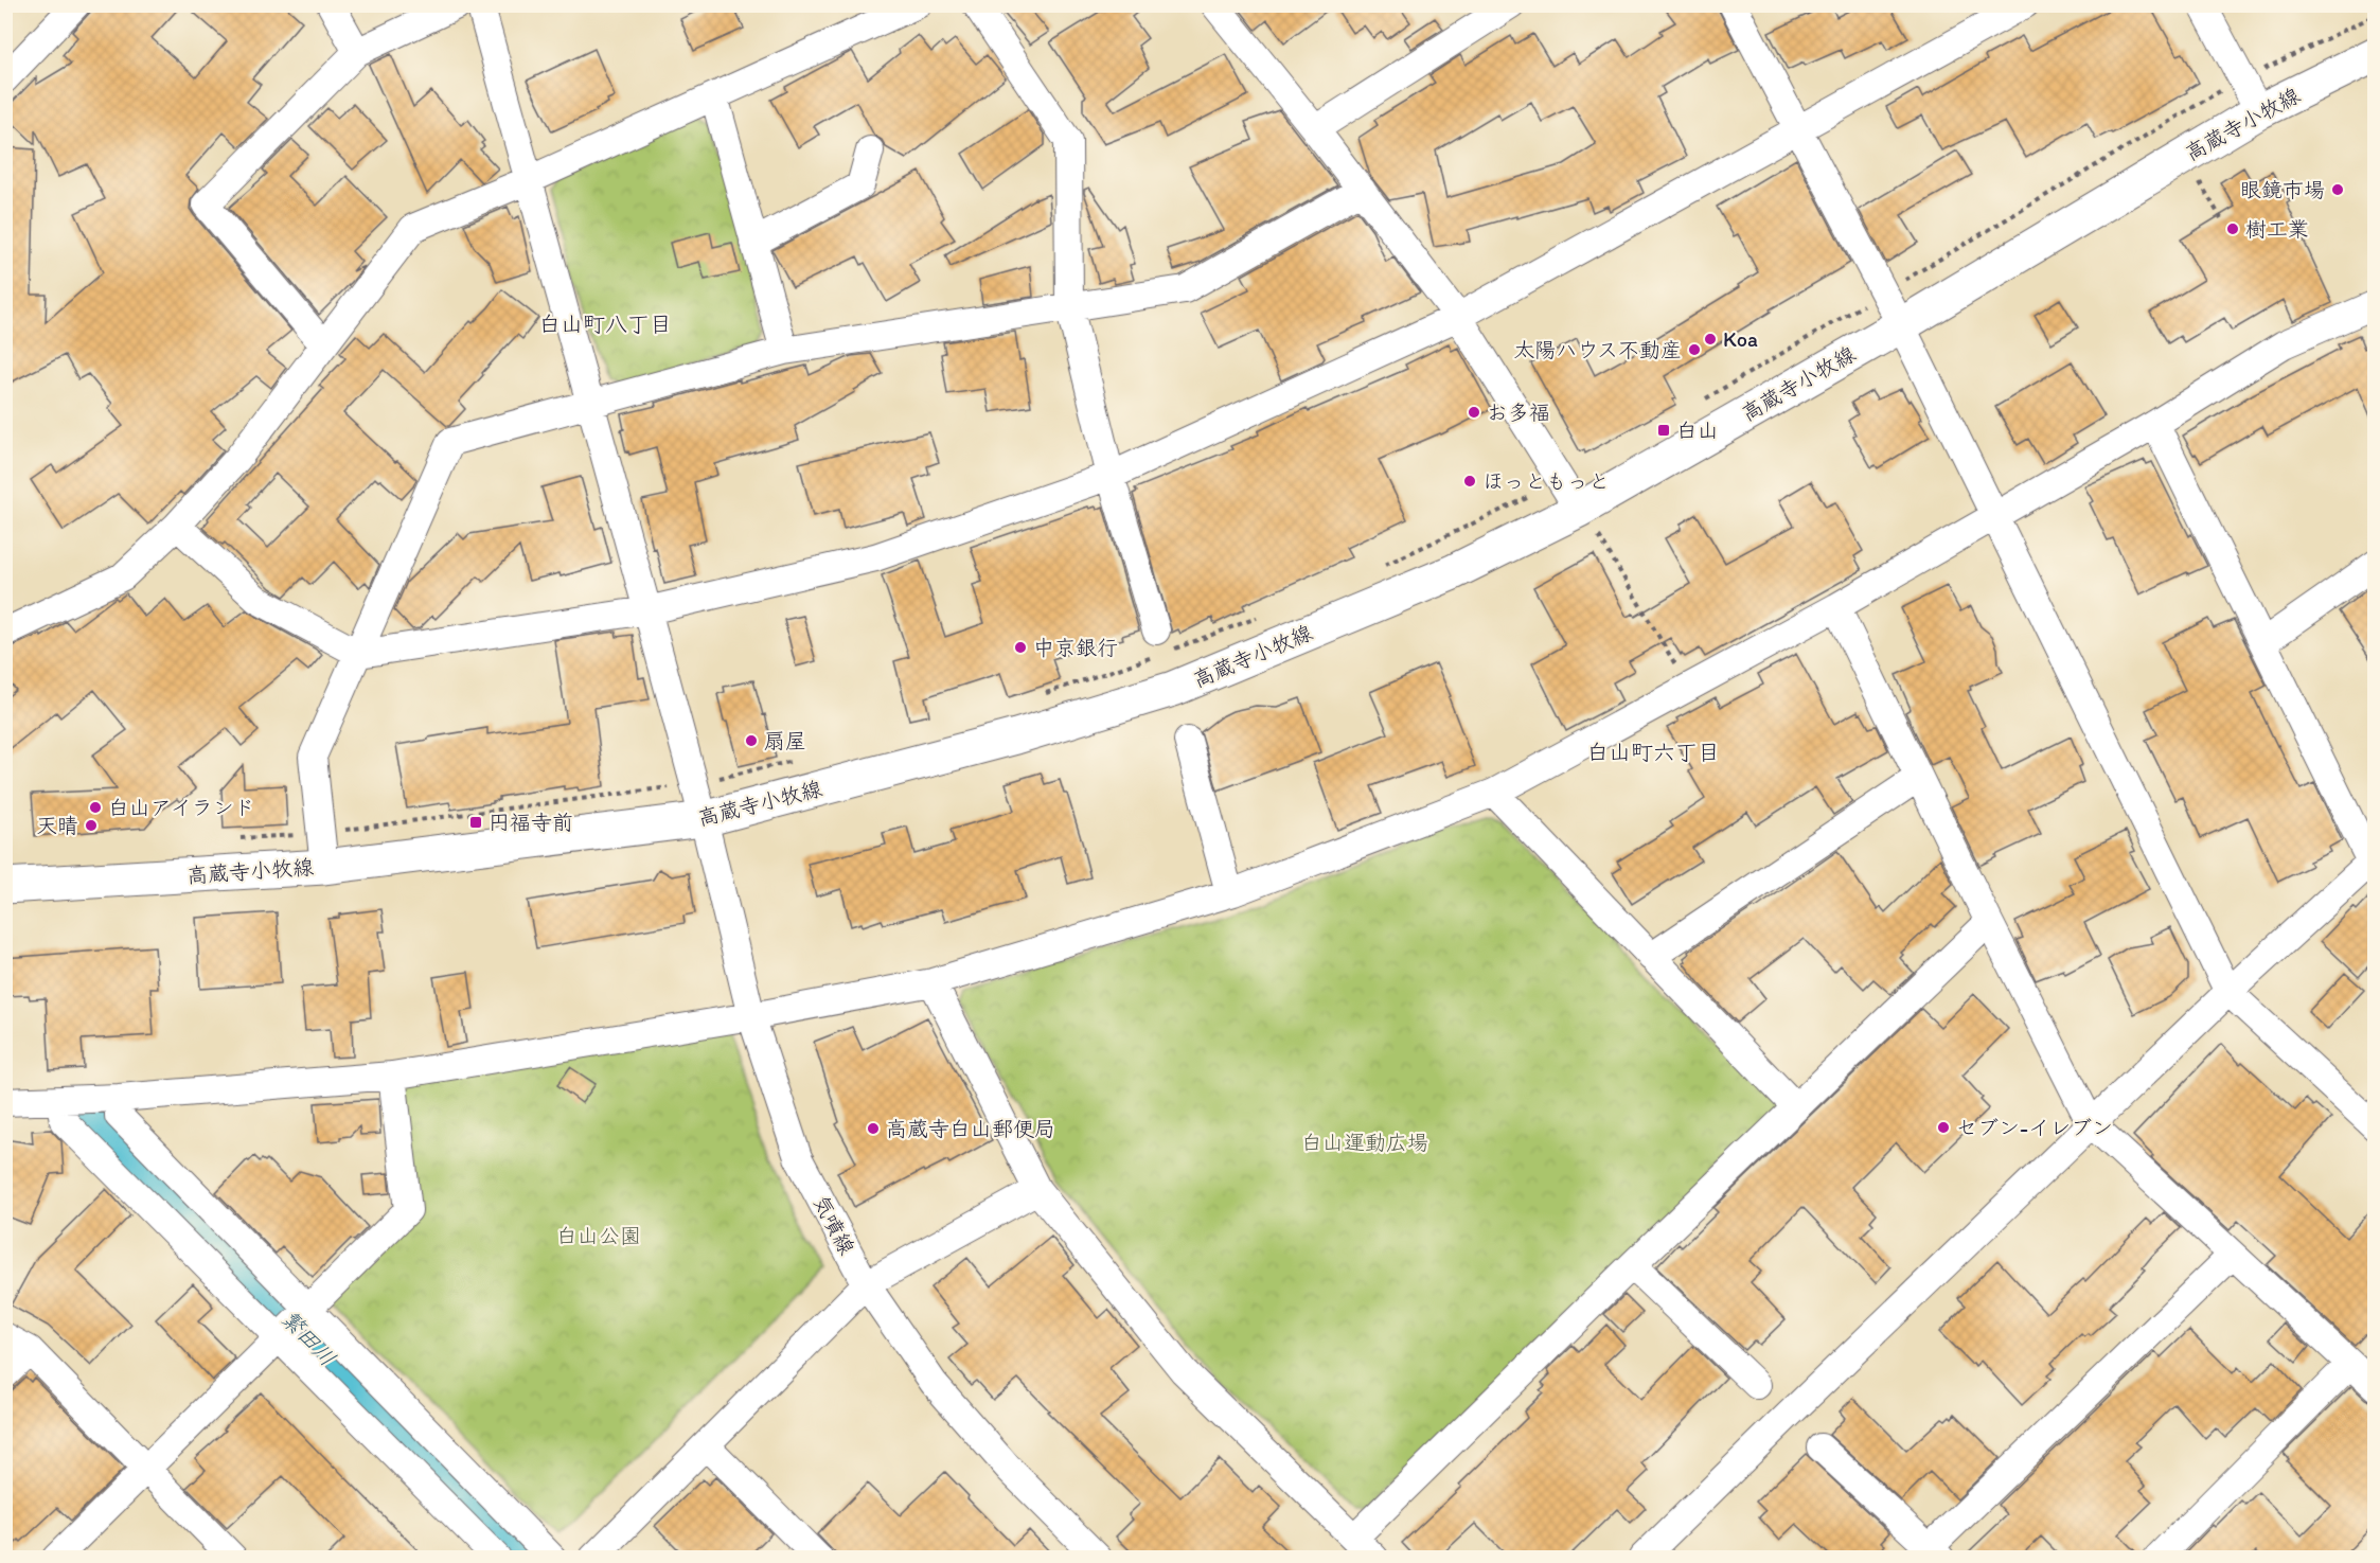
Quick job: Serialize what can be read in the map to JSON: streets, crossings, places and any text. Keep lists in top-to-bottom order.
{
  "streets": {
    "main road": ["高蔵寺小牧線"],
    "street": ["気噴線"]
  },
  "crossings": [
    ["高蔵寺小牧線", "気噴線"]
  ],
  "districts": ["白山町八丁目", "白山町六丁目"],
  "water": ["繁田川"],
  "parks": ["白山運動広場", "白山公園"],
  "places": {
    "other": [
      "眼鏡市場",
      "樹工業",
      "Koa",
      "太陽ハウス不動産",
      "お多福",
      "ほっともっと",
      "中京銀行",
      "扇屋",
      "白山アイランド",
      "天晴",
      "セブン-イレブン",
      "高蔵寺白山郵便局"
    ],
    "transit": ["白山", "円福寺前"]
  }
}
